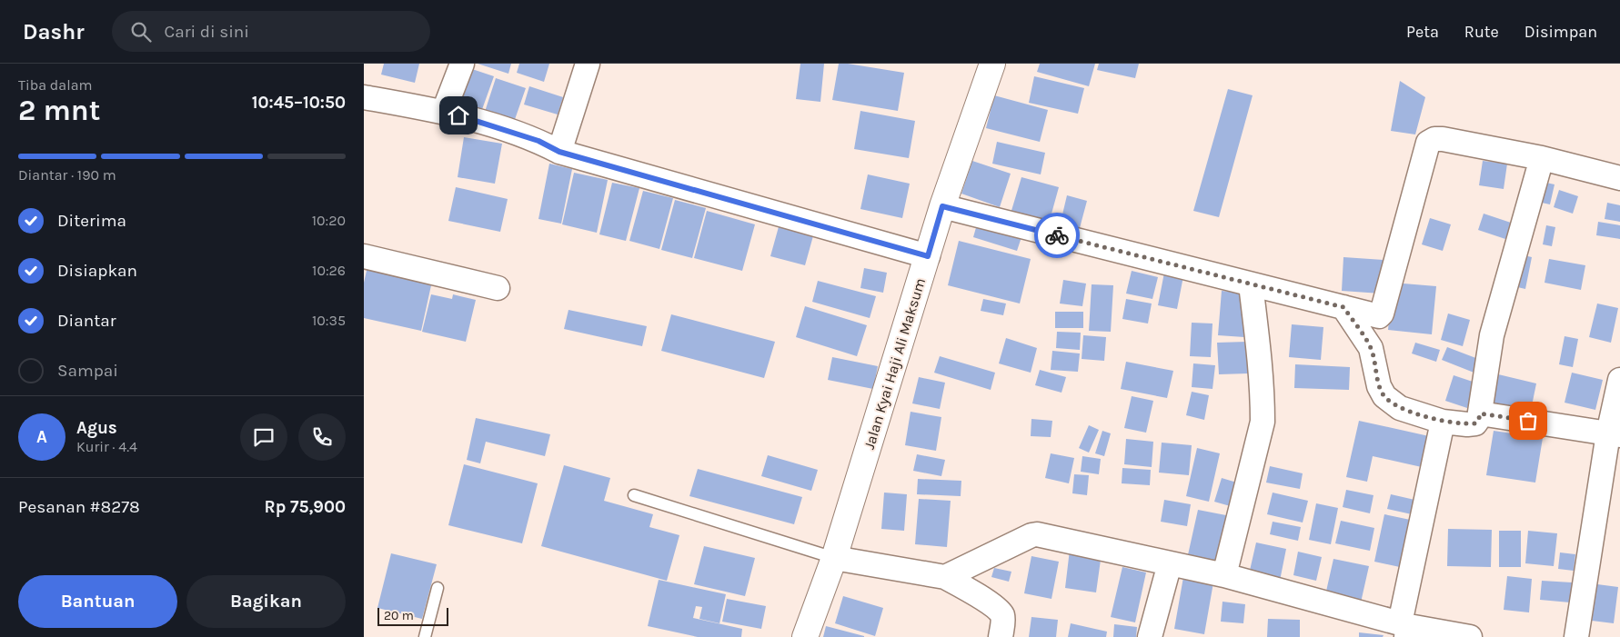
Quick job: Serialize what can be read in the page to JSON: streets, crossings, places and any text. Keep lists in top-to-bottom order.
{
  "streets": {
    "street": ["Jalan Kyai Haji Ali Maksum"]
  },
  "scale_bar": "20 m",
  "page": {
    "header": "Dashr",
    "search": "Cari di sini",
    "nav": ["Peta", "Rute", "Disimpan"],
    "heading": ["2 mnt", "Tiba dalam", "10:45–10:50"],
    "panel": [
      "Agus",
      "Kurir · 4.4",
      "Pesanan #8278",
      "Rp 75,900"
    ],
    "bar": "Diantar · 190 m",
    "list": [
      ["Diterima", "10:20"],
      ["Disiapkan", "10:26"],
      ["Diantar", "10:35"],
      "Sampai"
    ],
    "round": "A",
    "buttons": ["Bantuan", "Bagikan"],
    "scale": "20 m"
  }
}
